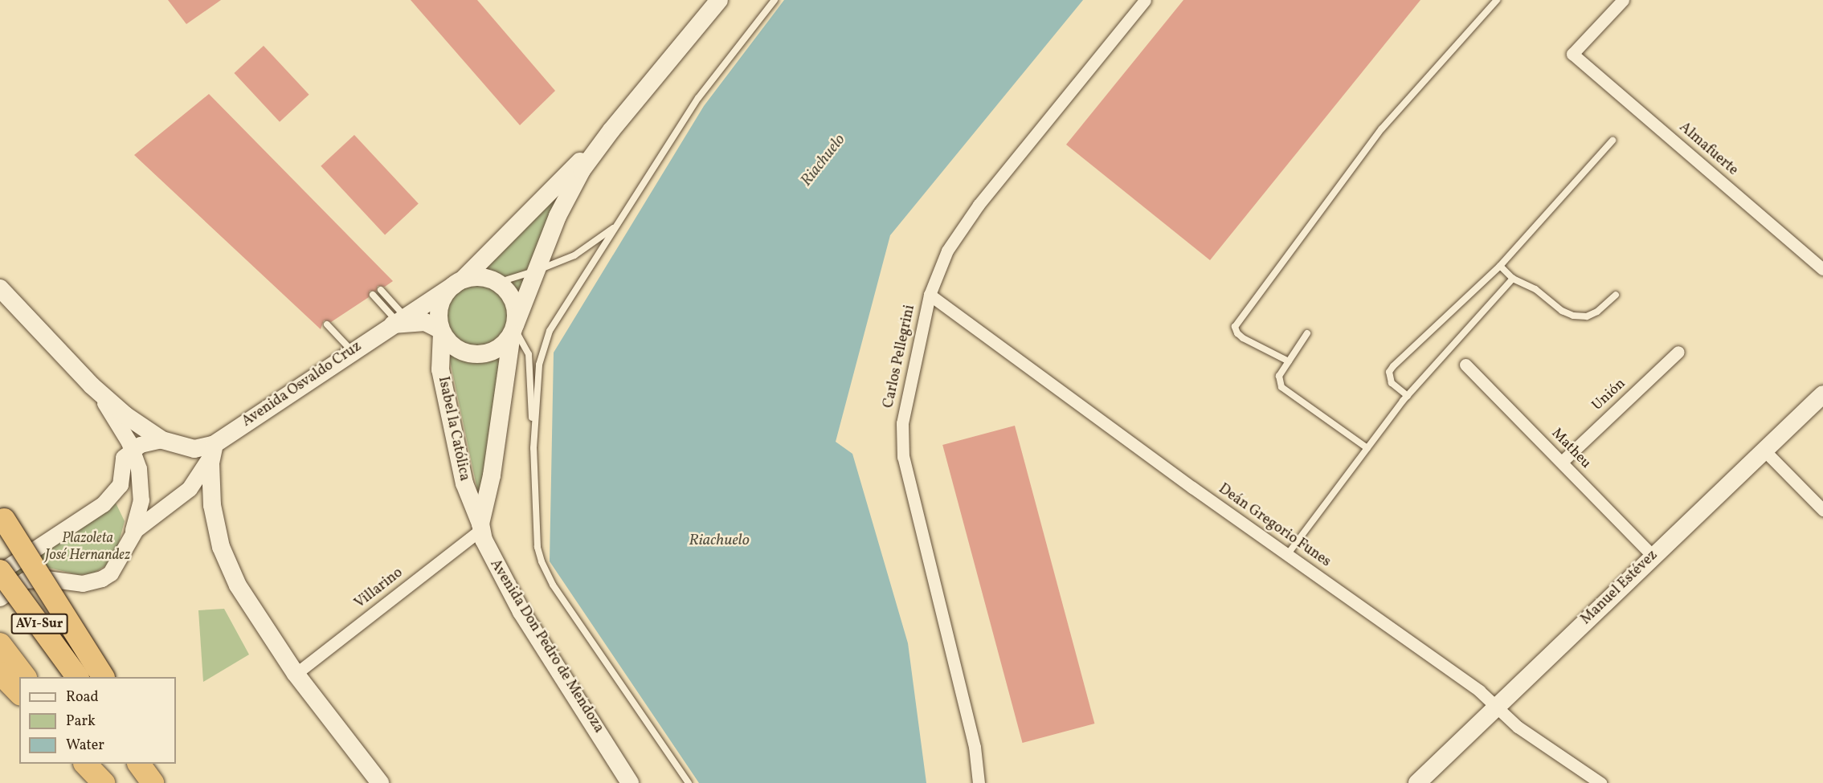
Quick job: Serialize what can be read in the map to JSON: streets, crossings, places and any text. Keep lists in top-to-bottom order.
{
  "streets": {
    "highway": ["AV1-Sur"],
    "main road": [
      "Avenida Osvaldo Cruz",
      "Isabel la Católica",
      "Manuel Estévez",
      "Avenida Don Pedro de Mendoza"
    ],
    "street": [
      "Almafuerte",
      "Carlos Pellegrini",
      "Unión",
      "Matheu",
      "Deán Gregorio Funes",
      "Villarino"
    ]
  },
  "crossings": [
    ["Carlos Pellegrini", "Deán Gregorio Funes"],
    ["Avenida Osvaldo Cruz", "Isabel la Católica"],
    ["Unión", "Matheu"],
    ["Isabel la Católica", "Villarino"],
    ["Isabel la Católica", "Avenida Don Pedro de Mendoza"],
    ["Matheu", "Manuel Estévez"],
    ["Deán Gregorio Funes", "Manuel Estévez"],
    ["Villarino", "Avenida Don Pedro de Mendoza"]
  ],
  "water": ["Riachuelo"],
  "parks": ["Plazoleta José Hernandez"],
  "legend": ["Road", "Park", "Water"]
}
